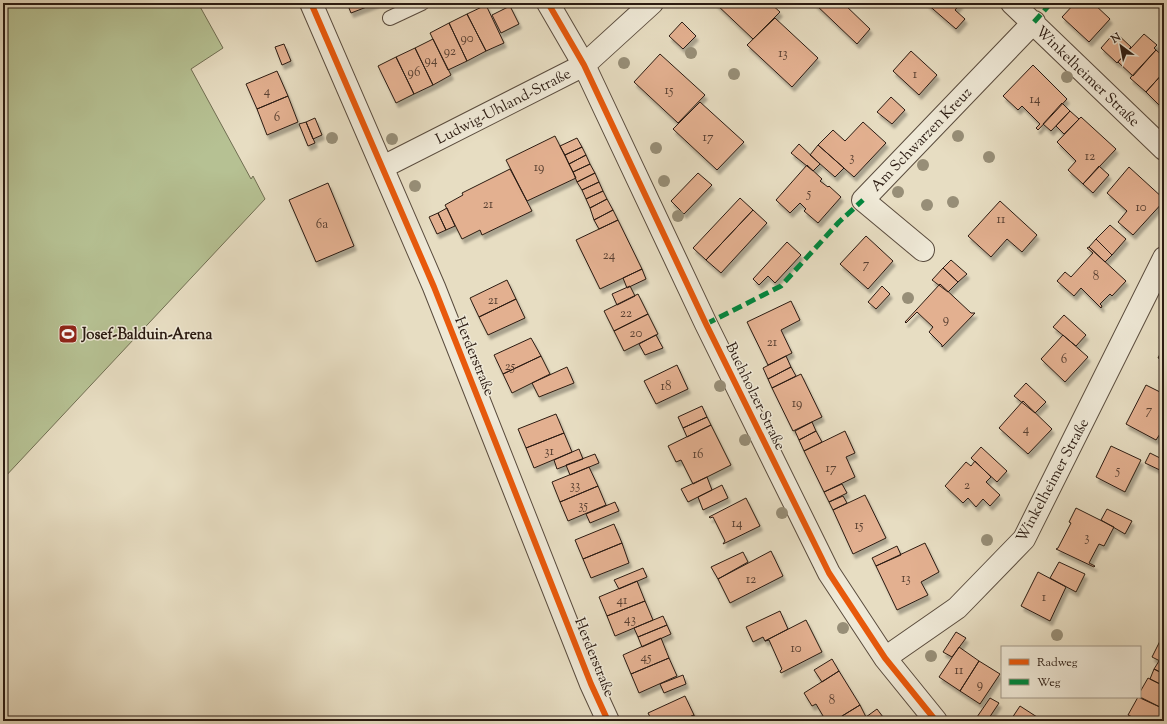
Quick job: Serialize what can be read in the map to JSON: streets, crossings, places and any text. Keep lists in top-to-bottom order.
{
  "streets": {
    "street": [
      "Winkelheimer Straße",
      "Ludwig-Uhland-Straße",
      "Am Schwarzen Kreuz",
      "Herderstraße",
      "Buchholzer Straße"
    ]
  },
  "crossings": [
    ["Winkelheimer Straße", "Am Schwarzen Kreuz"],
    ["Winkelheimer Straße", "Buchholzer Straße"],
    ["Ludwig-Uhland-Straße", "Herderstraße"],
    ["Ludwig-Uhland-Straße", "Buchholzer Straße"]
  ],
  "places": {
    "sports": ["Josef-Balduin-Arena"]
  },
  "house_numbers": [
    "90",
    "92",
    "13",
    "94",
    "96",
    "1",
    "15",
    "4",
    "14",
    "6",
    "17",
    "12",
    "3",
    "19",
    "5",
    "21",
    "10",
    "11",
    "6a",
    "24",
    "7",
    "8",
    "21",
    "22",
    "9",
    "20",
    "21",
    "6",
    "25",
    "18",
    "19",
    "7",
    "4",
    "31",
    "16",
    "17",
    "5",
    "33",
    "2",
    "35",
    "14",
    "15",
    "3",
    "13",
    "12",
    "1",
    "41",
    "43",
    "10",
    "45",
    "11",
    "9",
    "8"
  ],
  "legend": ["Radweg", "Weg"],
  "north": "top left"
}
